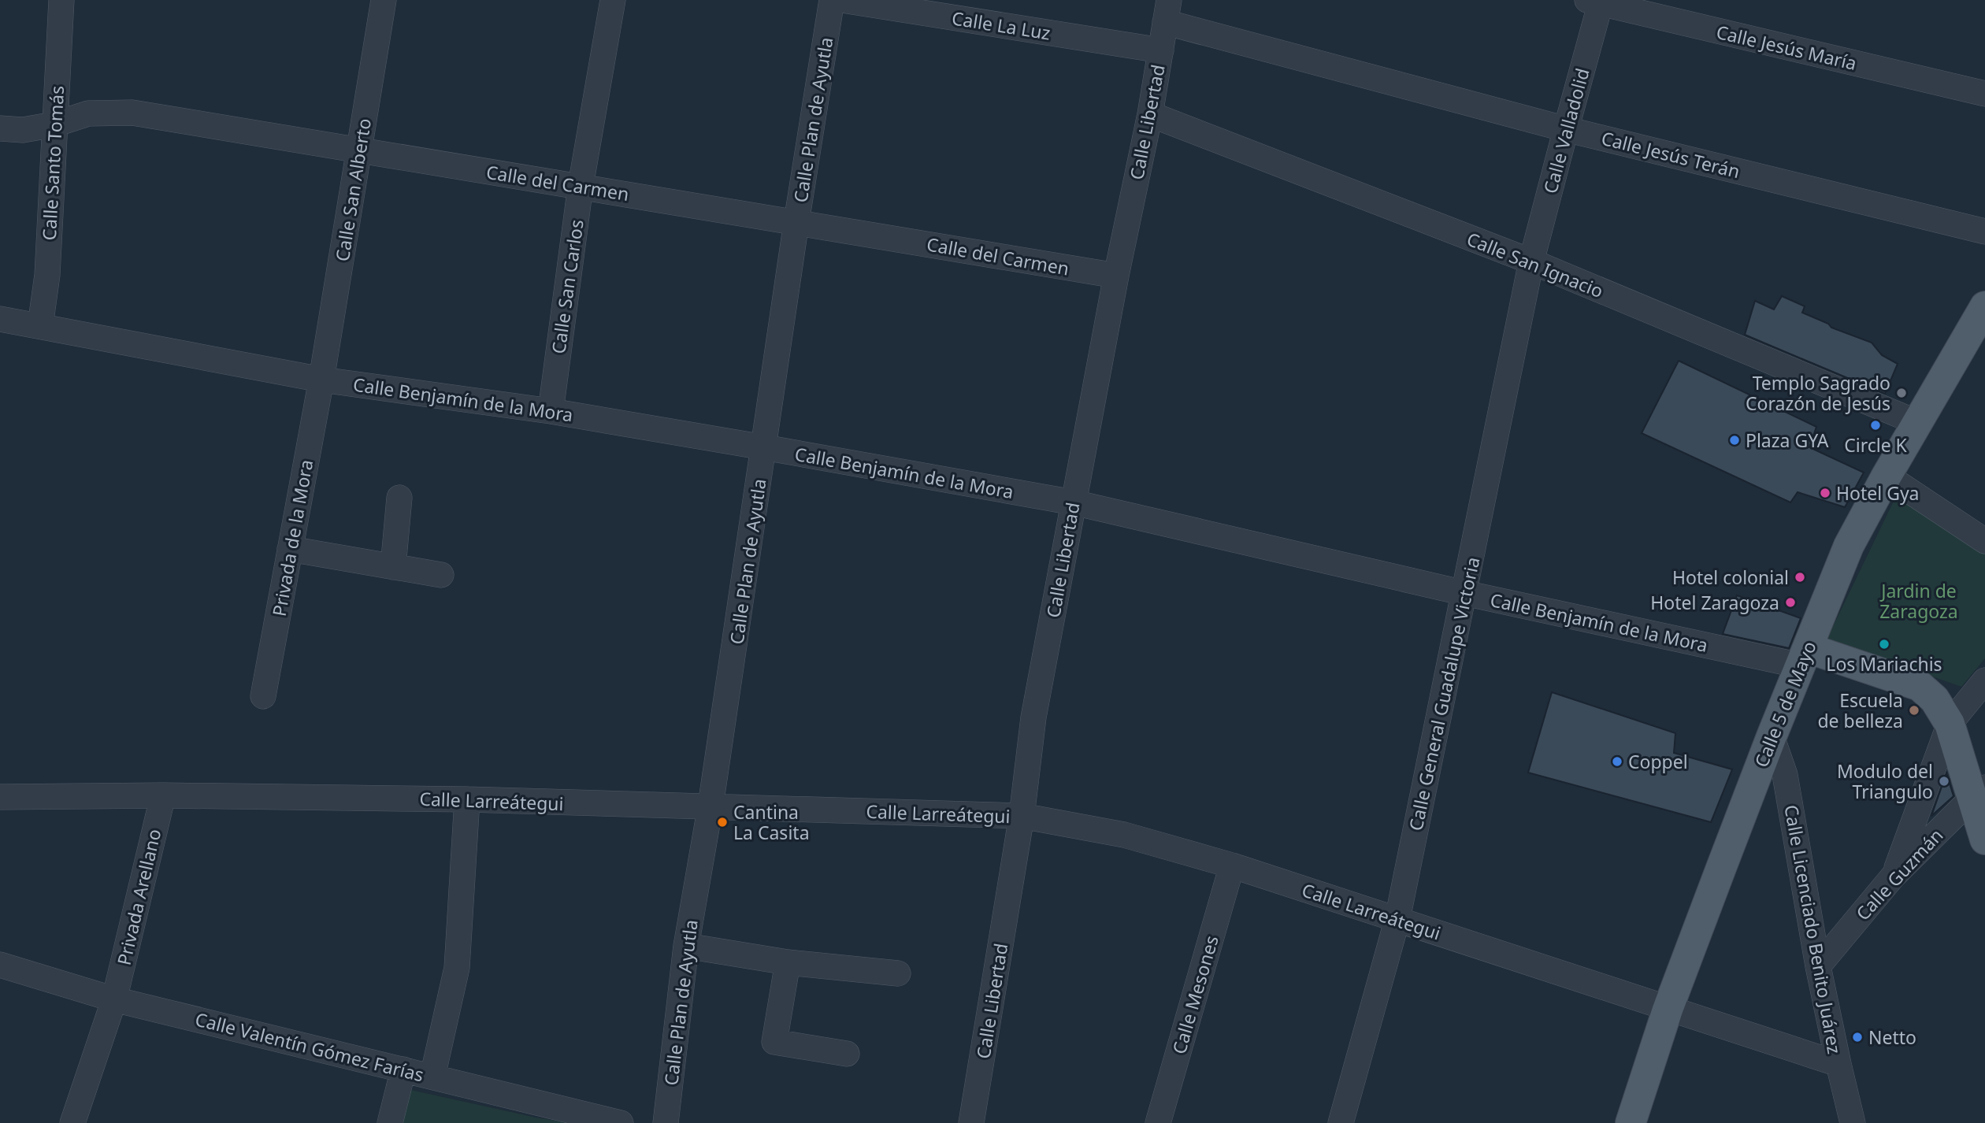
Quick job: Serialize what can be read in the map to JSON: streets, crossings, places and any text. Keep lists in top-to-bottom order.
{
  "streets": {
    "main road": ["Calle 5 de Mayo"],
    "street": [
      "Calle La Luz",
      "Calle Jesús María",
      "Calle Plan de Ayutla",
      "Calle Libertad",
      "Calle Valladolid",
      "Calle Jesús Terán",
      "Calle Santo Tomás",
      "Calle del Carmen",
      "Calle San Alberto",
      "Calle San Ignacio",
      "Calle San Carlos",
      "Calle Benjamín de la Mora",
      "Privada de la Mora",
      "Calle General Guadalupe Victoria",
      "Calle Larreátegui",
      "Calle Guzmán",
      "Privada Arellano",
      "Calle Licenciado Benito Juárez",
      "Calle Mesones",
      "Calle Valentín Gómez Farías"
    ]
  },
  "crossings": [
    ["Calle La Luz", "Calle Libertad"],
    ["Calle Jesús María", "Calle Valladolid"],
    ["Calle Plan de Ayutla", "Calle del Carmen"],
    ["Calle Plan de Ayutla", "Calle Benjamín de la Mora"],
    ["Calle Plan de Ayutla", "Calle Larreátegui"],
    ["Calle Libertad", "Calle Jesús Terán"],
    ["Calle Libertad", "Calle del Carmen"],
    ["Calle Libertad", "Calle San Ignacio"],
    ["Calle Libertad", "Calle Benjamín de la Mora"],
    ["Calle Libertad", "Calle Larreátegui"],
    ["Calle Valladolid", "Calle Jesús Terán"],
    ["Calle Valladolid", "Calle San Ignacio"],
    ["Calle Valladolid", "Calle General Guadalupe Victoria"],
    ["Calle Santo Tomás", "Calle del Carmen"],
    ["Calle Santo Tomás", "Calle Benjamín de la Mora"],
    ["Calle del Carmen", "Calle San Alberto"],
    ["Calle del Carmen", "Calle San Carlos"],
    ["Calle San Alberto", "Calle Benjamín de la Mora"],
    ["Calle San Alberto", "Privada de la Mora"],
    ["Calle San Ignacio", "Calle General Guadalupe Victoria"],
    ["Calle San Ignacio", "Calle 5 de Mayo"],
    ["Calle San Carlos", "Calle Benjamín de la Mora"],
    ["Calle Benjamín de la Mora", "Privada de la Mora"],
    ["Calle Benjamín de la Mora", "Calle General Guadalupe Victoria"],
    ["Calle Benjamín de la Mora", "Calle 5 de Mayo"],
    ["Calle General Guadalupe Victoria", "Calle Larreátegui"],
    ["Calle 5 de Mayo", "Calle Larreátegui"],
    ["Calle 5 de Mayo", "Calle Licenciado Benito Juárez"],
    ["Calle Larreátegui", "Privada Arellano"],
    ["Calle Larreátegui", "Calle Licenciado Benito Juárez"],
    ["Calle Larreátegui", "Calle Mesones"],
    ["Calle Guzmán", "Calle Licenciado Benito Juárez"],
    ["Privada Arellano", "Calle Valentín Gómez Farías"]
  ],
  "parks": ["Jardin de Zaragoza"],
  "places": [
    "Templo Sagrado Corazón de Jesús",
    "Circle K",
    "Plaza GYA",
    "Hotel Gya",
    "Hotel colonial",
    "Hotel Zaragoza",
    "Los Mariachis",
    "Escuela de belleza",
    "Coppel",
    "Modulo del Triangulo",
    "Cantina La Casita",
    "Netto"
  ]
}
